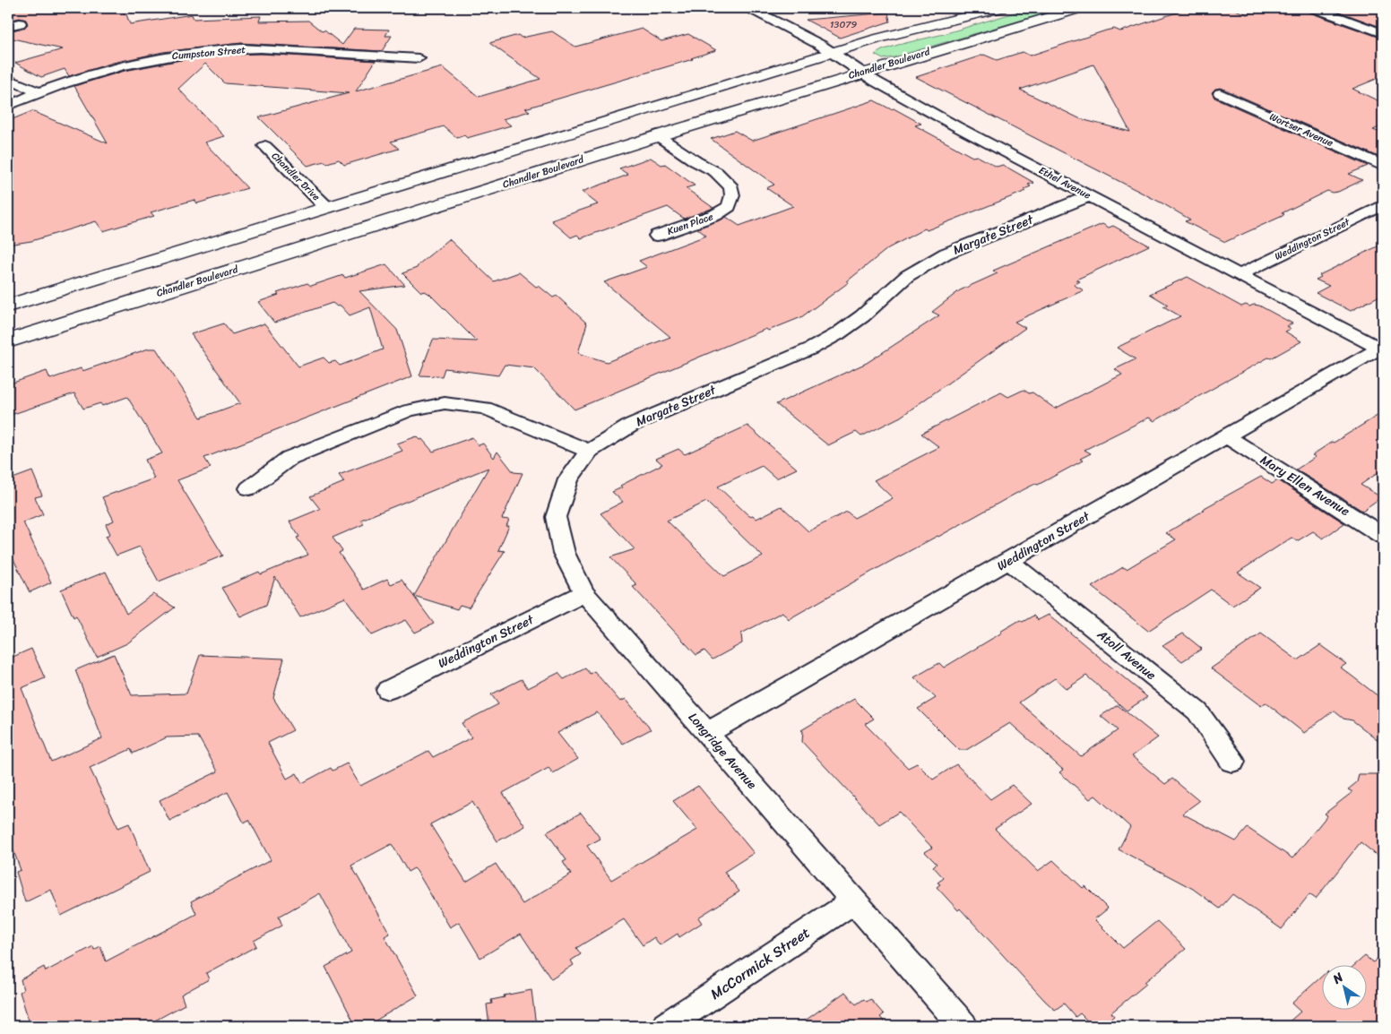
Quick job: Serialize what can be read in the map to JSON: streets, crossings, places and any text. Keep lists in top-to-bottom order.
{
  "streets": {
    "street": [
      "Cumpston Street",
      "Chandler Boulevard",
      "Wortser Avenue",
      "Chandler Drive",
      "Ethel Avenue",
      "Kuen Place",
      "Margate Street",
      "Weddington Street",
      "Mary Ellen Avenue",
      "Atoll Avenue",
      "Longridge Avenue",
      "McCormick Street"
    ]
  },
  "crossings": [
    ["Chandler Boulevard", "Ethel Avenue"],
    ["Chandler Boulevard", "Kuen Place"],
    ["Ethel Avenue", "Margate Street"],
    ["Ethel Avenue", "Weddington Street"],
    ["Margate Street", "Longridge Avenue"],
    ["Weddington Street", "Mary Ellen Avenue"],
    ["Weddington Street", "Atoll Avenue"],
    ["Weddington Street", "Longridge Avenue"],
    ["Longridge Avenue", "McCormick Street"]
  ],
  "house_numbers": ["13079"],
  "north": "top left"
}
